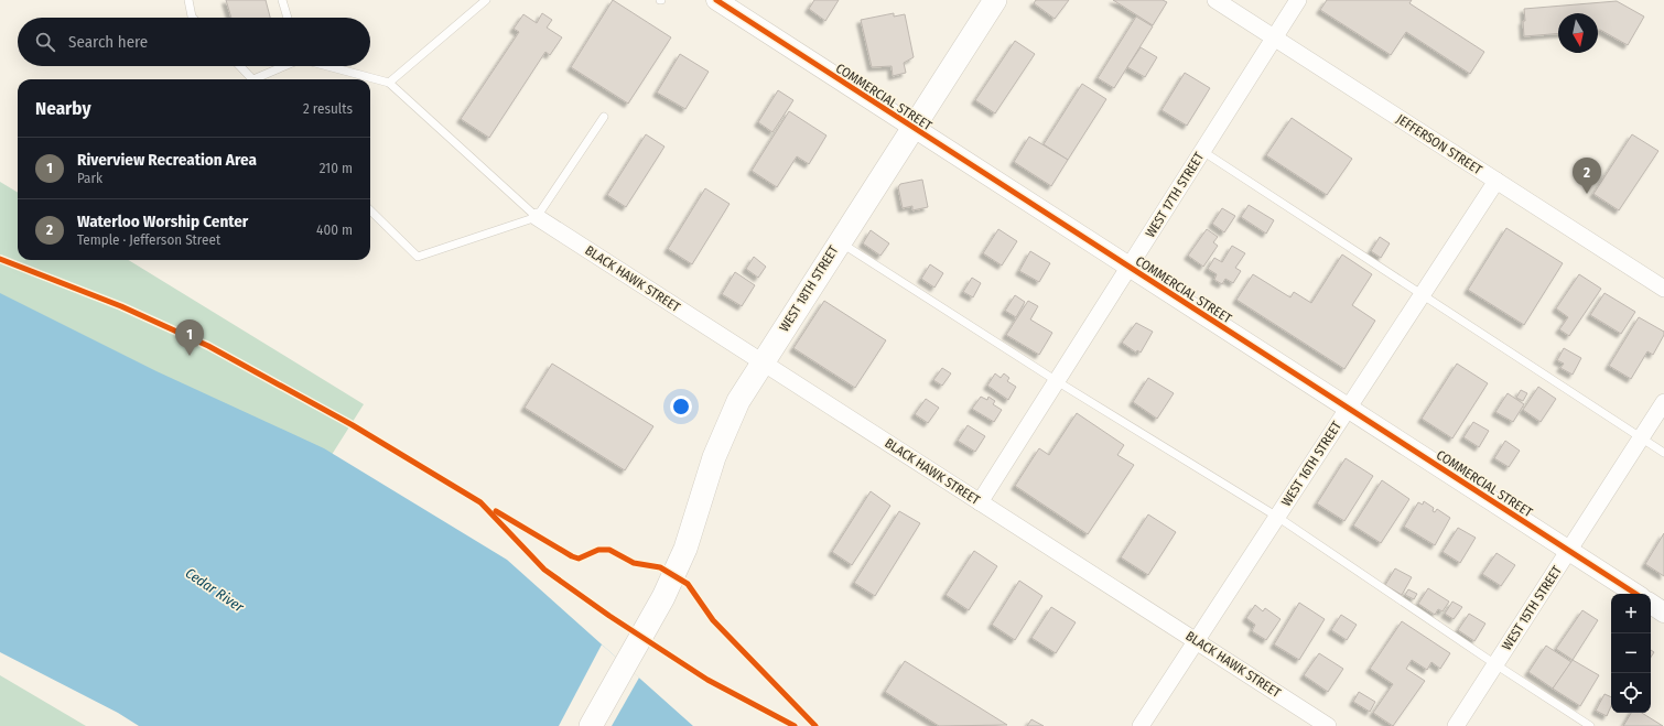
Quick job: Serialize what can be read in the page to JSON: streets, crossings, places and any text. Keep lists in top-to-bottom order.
{
  "streets": {
    "main road": ["WEST 18TH STREET"],
    "street": [
      "COMMERCIAL STREET",
      "JEFFERSON STREET",
      "WEST 17TH STREET",
      "BLACK HAWK STREET",
      "WEST 16TH STREET",
      "WEST 15TH STREET"
    ]
  },
  "crossings": [
    ["COMMERCIAL STREET", "WEST 17TH STREET"],
    ["COMMERCIAL STREET", "WEST 18TH STREET"],
    ["COMMERCIAL STREET", "WEST 16TH STREET"],
    ["COMMERCIAL STREET", "WEST 15TH STREET"],
    ["JEFFERSON STREET", "WEST 17TH STREET"],
    ["JEFFERSON STREET", "WEST 16TH STREET"],
    ["WEST 17TH STREET", "BLACK HAWK STREET"],
    ["BLACK HAWK STREET", "WEST 18TH STREET"],
    ["BLACK HAWK STREET", "WEST 16TH STREET"]
  ],
  "water": ["Cedar River"],
  "north": "bottom",
  "page": {
    "search": "Search here",
    "heading": ["Nearby", "2 results"],
    "list": [
      {
        "mark": "1",
        "name": "Riverview Recreation Area",
        "note": "Park",
        "value": "210 m"
      },
      {
        "mark": "2",
        "name": "Waterloo Worship Center",
        "note": "Temple · Jefferson Street",
        "value": "400 m"
      }
    ],
    "pins": ["2", "1"],
    "map_buttons": ["+", "−"]
  }
}
